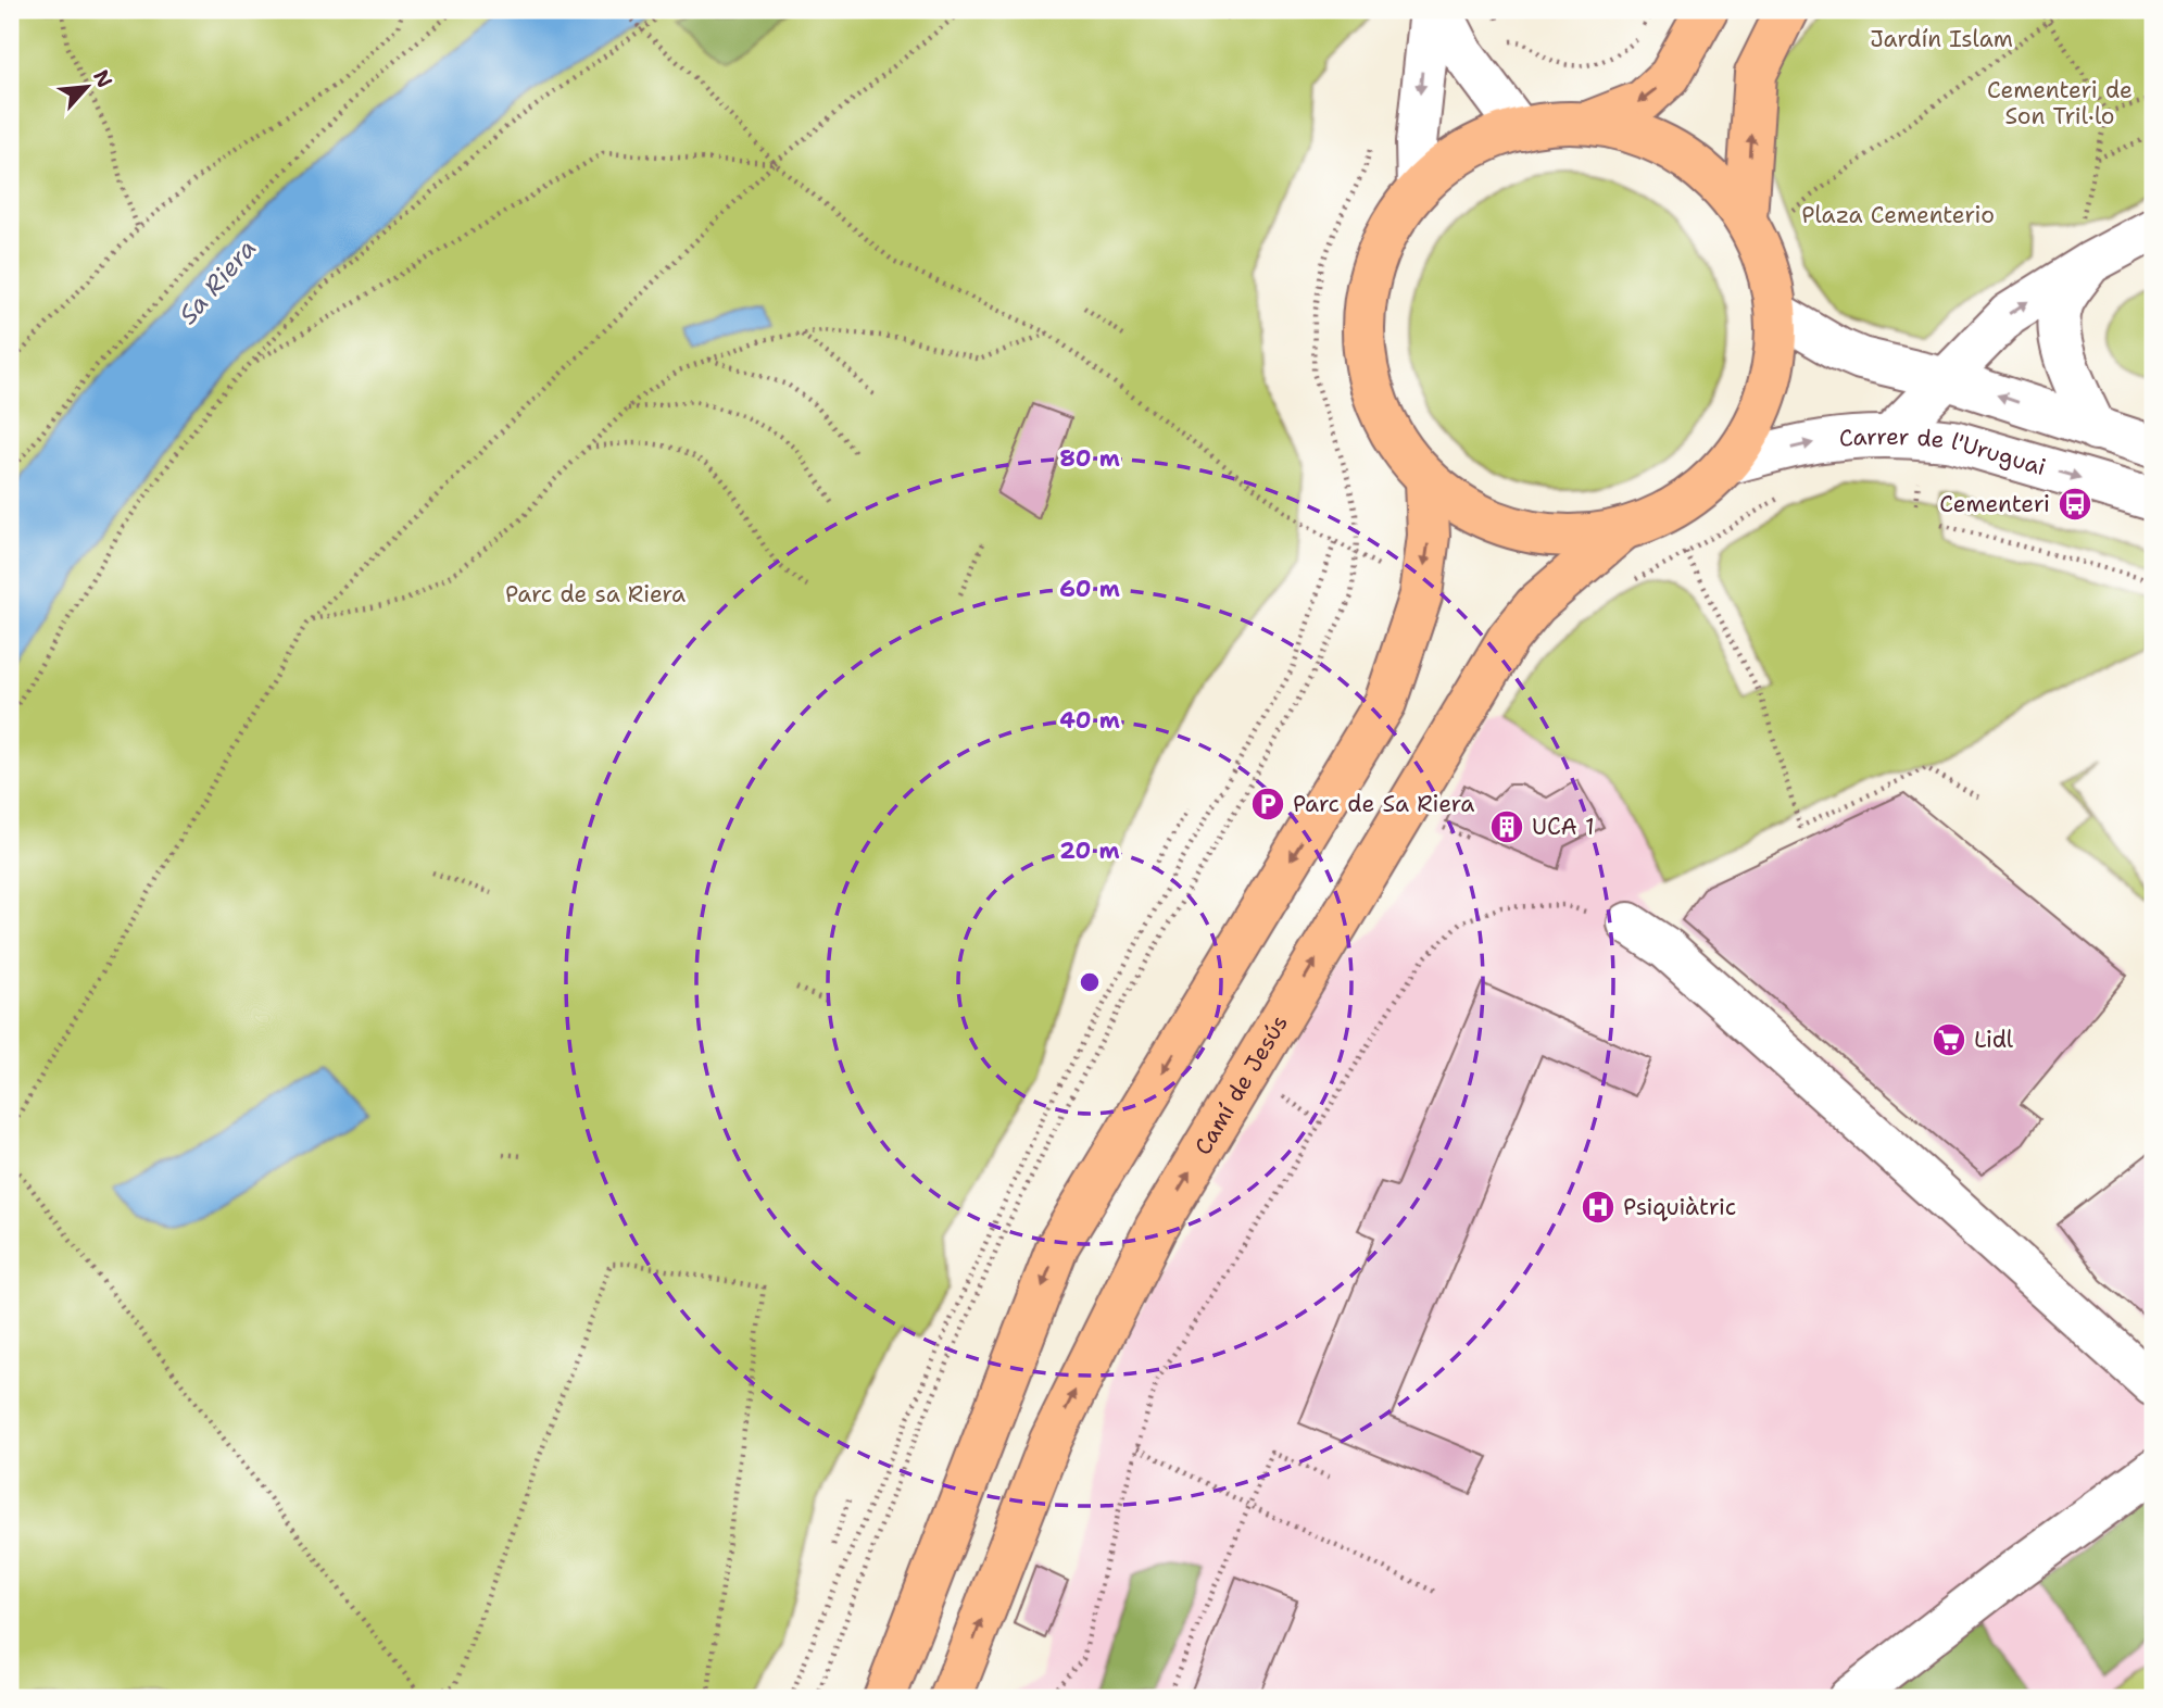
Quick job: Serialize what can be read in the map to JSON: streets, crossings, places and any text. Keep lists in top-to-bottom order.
{
  "streets": {
    "main road": ["Camí de Jesús"],
    "street": ["Carrer de l'Uruguai"]
  },
  "water": ["Sa Riera"],
  "parks": [
    "Jardín Islam",
    "Cementeri de Son Tril·lo",
    "Plaza Cementerio",
    "Parc de sa Riera"
  ],
  "places": {
    "bus stop": ["Cementeri"],
    "parking": ["Parc de Sa Riera"],
    "building": ["UCA 1"],
    "supermarket": ["Lidl"],
    "hospital": ["Psiquiàtric"]
  },
  "north": "top right",
  "rings": [
    "80 m",
    "60 m",
    "40 m",
    "20 m"
  ]
}
